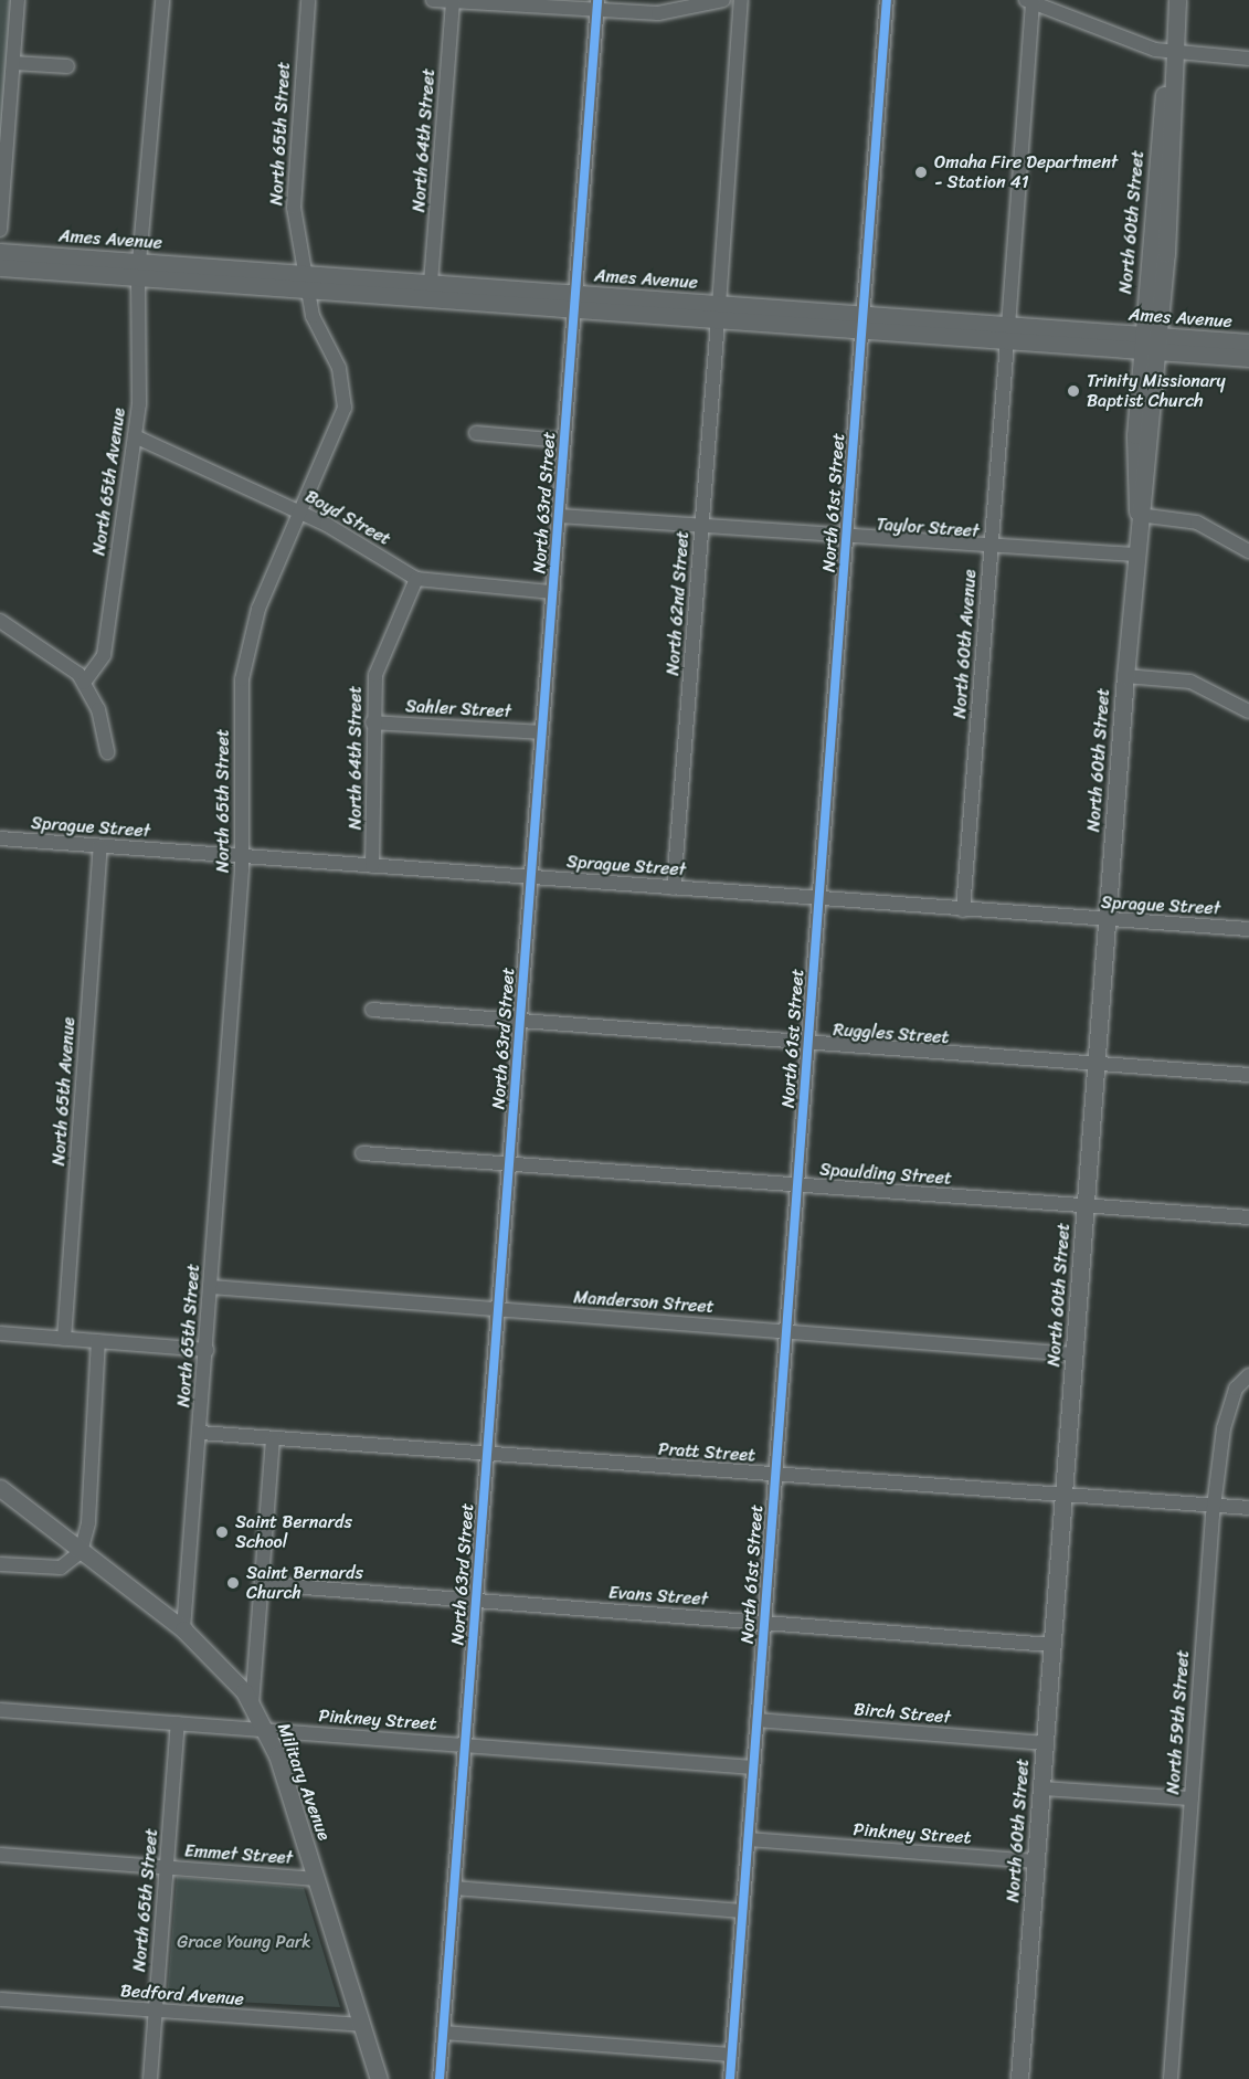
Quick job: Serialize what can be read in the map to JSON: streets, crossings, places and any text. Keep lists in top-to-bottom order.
{
  "streets": {
    "main road": ["North 60th Street", "Ames Avenue", "Military Avenue"],
    "street": [
      "North 65th Street",
      "North 64th Street",
      "North 65th Avenue",
      "North 63rd Street",
      "North 61st Street",
      "Boyd Street",
      "Taylor Street",
      "North 62nd Street",
      "North 60th Avenue",
      "Sahler Street",
      "Sprague Street",
      "Ruggles Street",
      "Spaulding Street",
      "Manderson Street",
      "Pratt Street",
      "Evans Street",
      "Birch Street",
      "Pinkney Street",
      "North 59th Street",
      "Emmet Street",
      "Bedford Avenue"
    ]
  },
  "crossings": [
    ["North 65th Street", "Ames Avenue"],
    ["North 65th Street", "Boyd Street"],
    ["North 65th Street", "Sprague Street"],
    ["North 65th Street", "Manderson Street"],
    ["North 65th Street", "Pratt Street"],
    ["North 65th Street", "Pinkney Street"],
    ["North 65th Street", "Military Avenue"],
    ["North 65th Street", "Emmet Street"],
    ["North 65th Street", "Bedford Avenue"],
    ["North 64th Street", "Ames Avenue"],
    ["North 64th Street", "Boyd Street"],
    ["North 64th Street", "Sahler Street"],
    ["North 64th Street", "Sprague Street"],
    ["North 60th Street", "Ames Avenue"],
    ["North 60th Street", "Taylor Street"],
    ["North 60th Street", "Sprague Street"],
    ["North 60th Street", "Ruggles Street"],
    ["North 60th Street", "Spaulding Street"],
    ["North 60th Street", "Manderson Street"],
    ["North 60th Street", "Pratt Street"],
    ["North 60th Street", "Evans Street"],
    ["North 60th Street", "Birch Street"],
    ["North 60th Street", "Pinkney Street"],
    ["Ames Avenue", "North 65th Avenue"],
    ["Ames Avenue", "North 63rd Street"],
    ["Ames Avenue", "North 61st Street"],
    ["Ames Avenue", "North 62nd Street"],
    ["Ames Avenue", "North 60th Avenue"],
    ["North 65th Avenue", "Boyd Street"],
    ["North 65th Avenue", "Sprague Street"],
    ["North 63rd Street", "Boyd Street"],
    ["North 63rd Street", "Taylor Street"],
    ["North 63rd Street", "Sahler Street"],
    ["North 63rd Street", "Sprague Street"],
    ["North 63rd Street", "Ruggles Street"],
    ["North 63rd Street", "Spaulding Street"],
    ["North 63rd Street", "Manderson Street"],
    ["North 63rd Street", "Pratt Street"],
    ["North 63rd Street", "Evans Street"],
    ["North 63rd Street", "Pinkney Street"],
    ["North 61st Street", "Taylor Street"],
    ["North 61st Street", "Sprague Street"],
    ["North 61st Street", "Ruggles Street"],
    ["North 61st Street", "Spaulding Street"],
    ["North 61st Street", "Manderson Street"],
    ["North 61st Street", "Pratt Street"],
    ["North 61st Street", "Evans Street"],
    ["North 61st Street", "Birch Street"],
    ["North 61st Street", "Pinkney Street"],
    ["Taylor Street", "North 62nd Street"],
    ["Taylor Street", "North 60th Avenue"],
    ["North 62nd Street", "Sprague Street"],
    ["North 60th Avenue", "Sprague Street"],
    ["Pratt Street", "North 59th Street"],
    ["Pinkney Street", "Military Avenue"],
    ["Military Avenue", "Emmet Street"],
    ["Military Avenue", "Bedford Avenue"]
  ],
  "parks": ["Grace Young Park"],
  "places": [
    "Omaha Fire Department - Station 41",
    "Trinity Missionary Baptist Church",
    "Saint Bernards School",
    "Saint Bernards Church"
  ]
}
